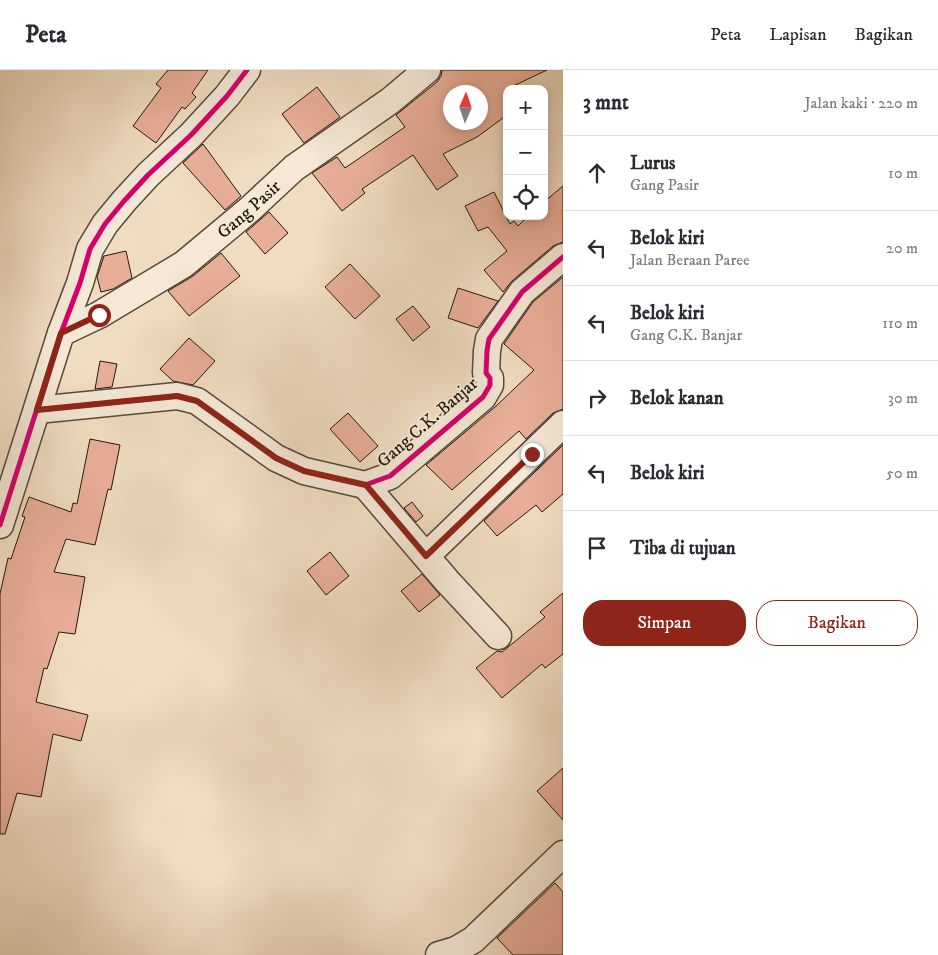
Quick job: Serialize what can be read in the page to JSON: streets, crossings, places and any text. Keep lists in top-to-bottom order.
{
  "streets": {
    "street": ["Gang Pasir", "Gang C.K. Banjar"]
  },
  "north": "top",
  "page": {
    "header": "Peta",
    "nav": ["Peta", "Lapisan", "Bagikan"],
    "heading": ["3 mnt", "Jalan kaki · 220 m"],
    "map_buttons": ["+", "−"],
    "list": [
      ["Lurus", "Gang Pasir", "10 m"],
      ["Belok kiri", "Jalan Beraan Paree", "20 m"],
      ["Belok kiri", "Gang C.K. Banjar", "110 m"],
      ["Belok kanan", "30 m"],
      ["Belok kiri", "50 m"],
      "Tiba di tujuan"
    ],
    "buttons": ["Simpan", "Bagikan"]
  }
}
